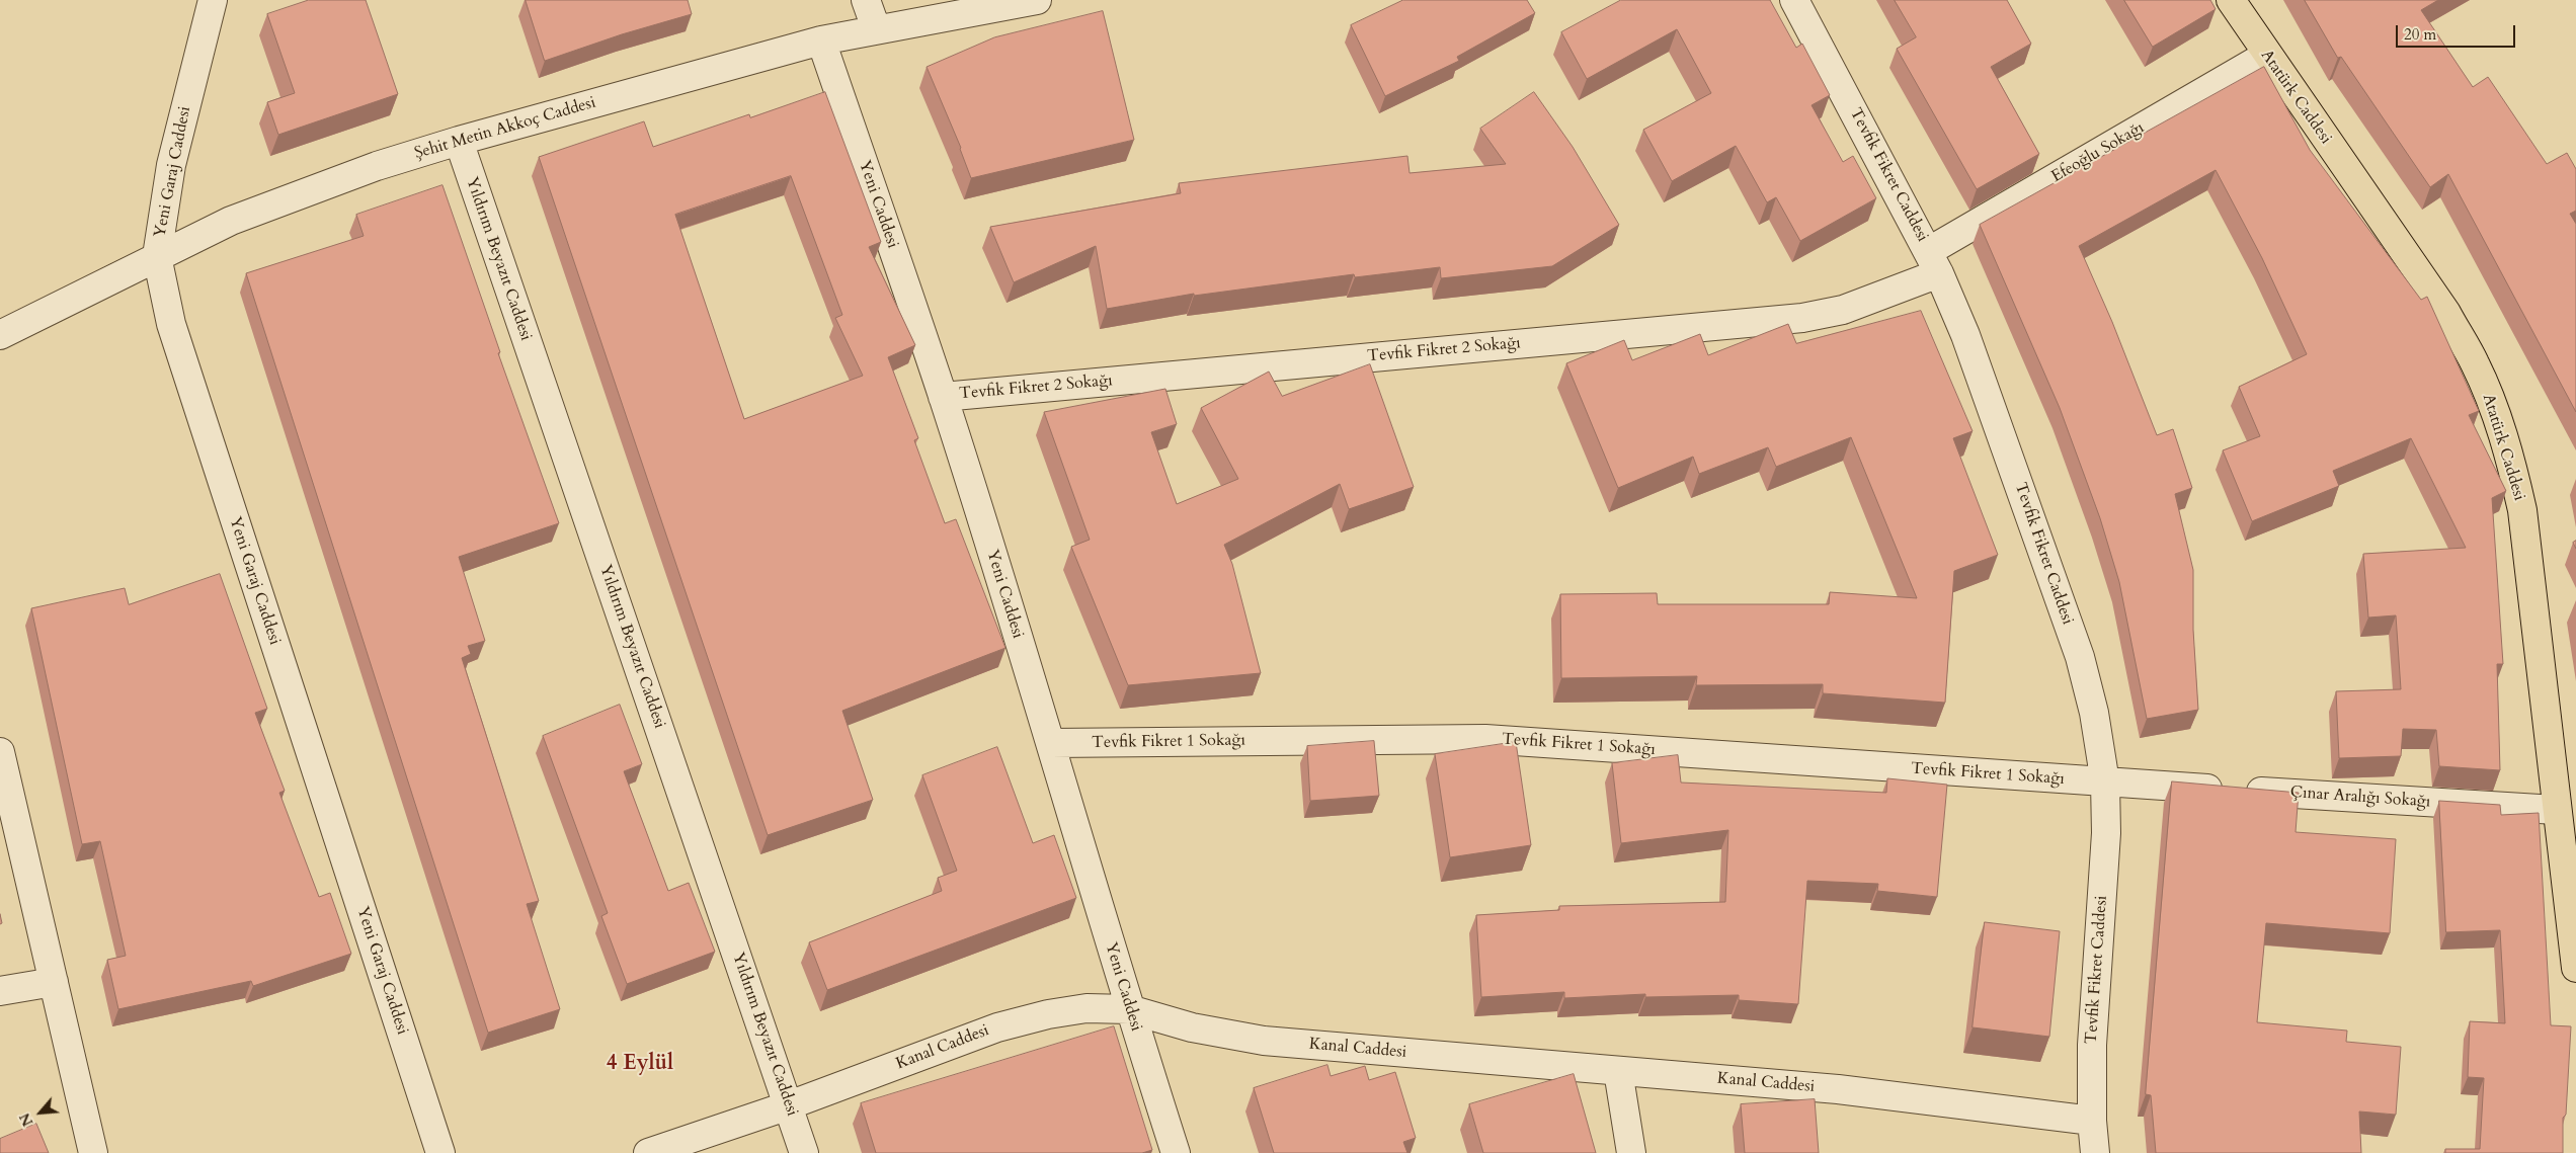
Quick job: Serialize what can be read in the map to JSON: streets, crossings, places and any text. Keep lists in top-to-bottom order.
{
  "streets": {
    "main road": ["Atatürk Caddesi"],
    "street": [
      "Şehit Metin Akkoç Caddesi",
      "Efeoğlu Sokağı",
      "Yeni Garaj Caddesi",
      "Tevfik Fikret Caddesi",
      "Yeni Caddesi",
      "Yıldırım Beyazıt Caddesi",
      "Tevfik Fikret 2 Sokağı",
      "Tevfik Fikret 1 Sokağı",
      "Çınar Aralığı Sokağı",
      "Kanal Caddesi"
    ]
  },
  "crossings": [
    ["Atatürk Caddesi", "Efeoğlu Sokağı"],
    ["Atatürk Caddesi", "Çınar Aralığı Sokağı"],
    ["Şehit Metin Akkoç Caddesi", "Yeni Garaj Caddesi"],
    ["Şehit Metin Akkoç Caddesi", "Yeni Caddesi"],
    ["Şehit Metin Akkoç Caddesi", "Yıldırım Beyazıt Caddesi"],
    ["Efeoğlu Sokağı", "Tevfik Fikret Caddesi"],
    ["Efeoğlu Sokağı", "Tevfik Fikret 2 Sokağı"],
    ["Tevfik Fikret Caddesi", "Tevfik Fikret 2 Sokağı"],
    ["Tevfik Fikret Caddesi", "Tevfik Fikret 1 Sokağı"],
    ["Tevfik Fikret Caddesi", "Çınar Aralığı Sokağı"],
    ["Tevfik Fikret Caddesi", "Kanal Caddesi"],
    ["Yeni Caddesi", "Tevfik Fikret 2 Sokağı"],
    ["Yeni Caddesi", "Tevfik Fikret 1 Sokağı"],
    ["Yeni Caddesi", "Kanal Caddesi"],
    ["Yıldırım Beyazıt Caddesi", "Kanal Caddesi"],
    ["Tevfik Fikret 1 Sokağı", "Çınar Aralığı Sokağı"]
  ],
  "districts": ["4 Eylül"],
  "scale_bar": "20 m",
  "north": "bottom left"
}
